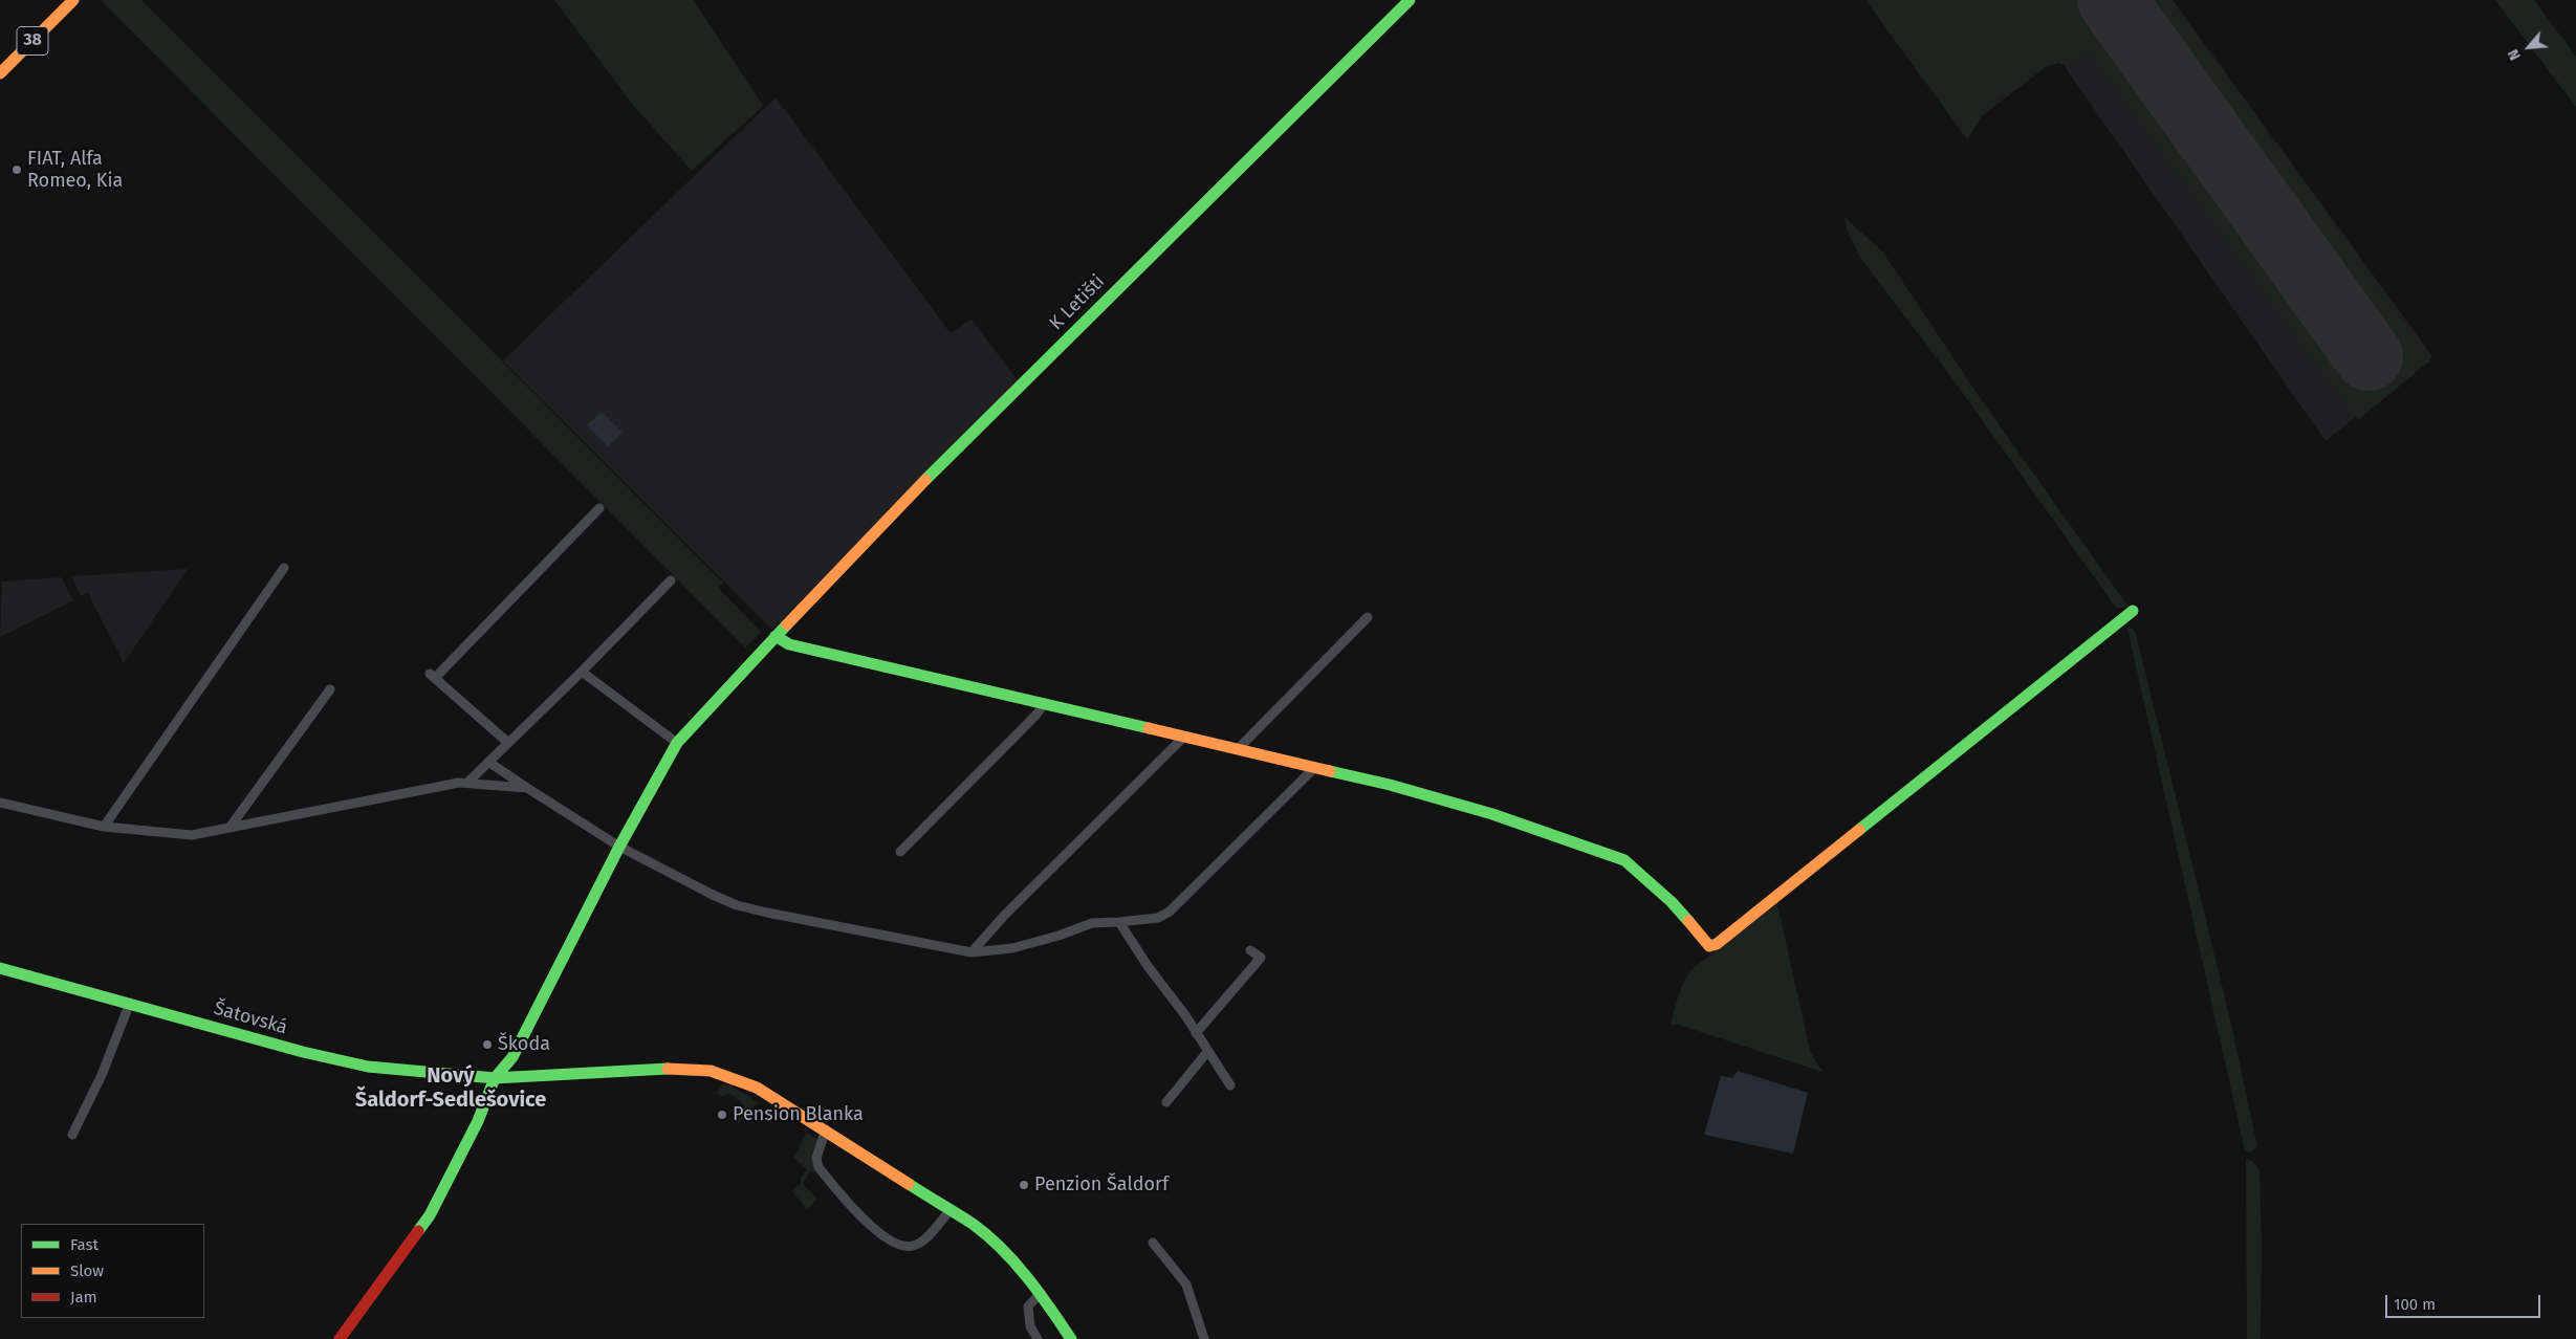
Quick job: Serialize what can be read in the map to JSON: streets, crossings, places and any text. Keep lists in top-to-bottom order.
{
  "streets": {
    "street": ["38", "K Letišti", "Šatovská"]
  },
  "crossings": [
    ["K Letišti", "Šatovská"]
  ],
  "districts": ["Nový Šaldorf-Sedlešovice"],
  "places": [
    "FIAT, Alfa Romeo, Kia",
    "Škoda",
    "Pension Blanka",
    "Penzion Šaldorf"
  ],
  "legend": ["Fast", "Slow", "Jam"],
  "scale_bar": "100 m",
  "north": "bottom left"
}
